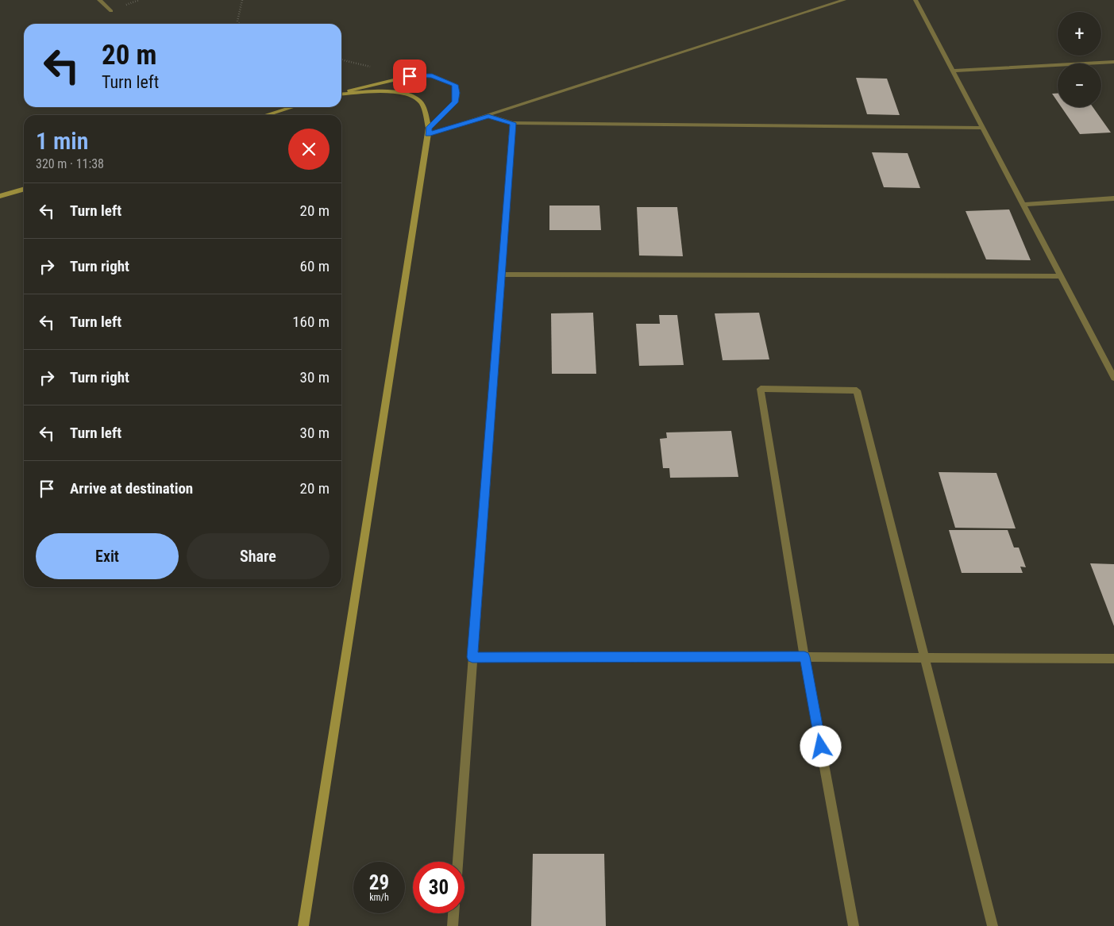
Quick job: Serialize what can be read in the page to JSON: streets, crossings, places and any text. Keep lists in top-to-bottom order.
{
  "page": {
    "map_buttons": ["+", "−"],
    "turn": ["20 m", "Turn left"],
    "heading": ["1 min", "320 m · 11:38"],
    "list": [
      {
        "name": "Turn left",
        "value": "20 m"
      },
      {
        "name": "Turn right",
        "value": "60 m"
      },
      {
        "name": "Turn left",
        "value": "160 m"
      },
      {
        "name": "Turn right",
        "value": "30 m"
      },
      {
        "name": "Turn left",
        "value": "30 m"
      },
      {
        "name": "Arrive at destination",
        "value": "20 m"
      }
    ],
    "buttons": ["Exit", "Share"],
    "speed": "29 km/h",
    "limit": "30"
  }
}
